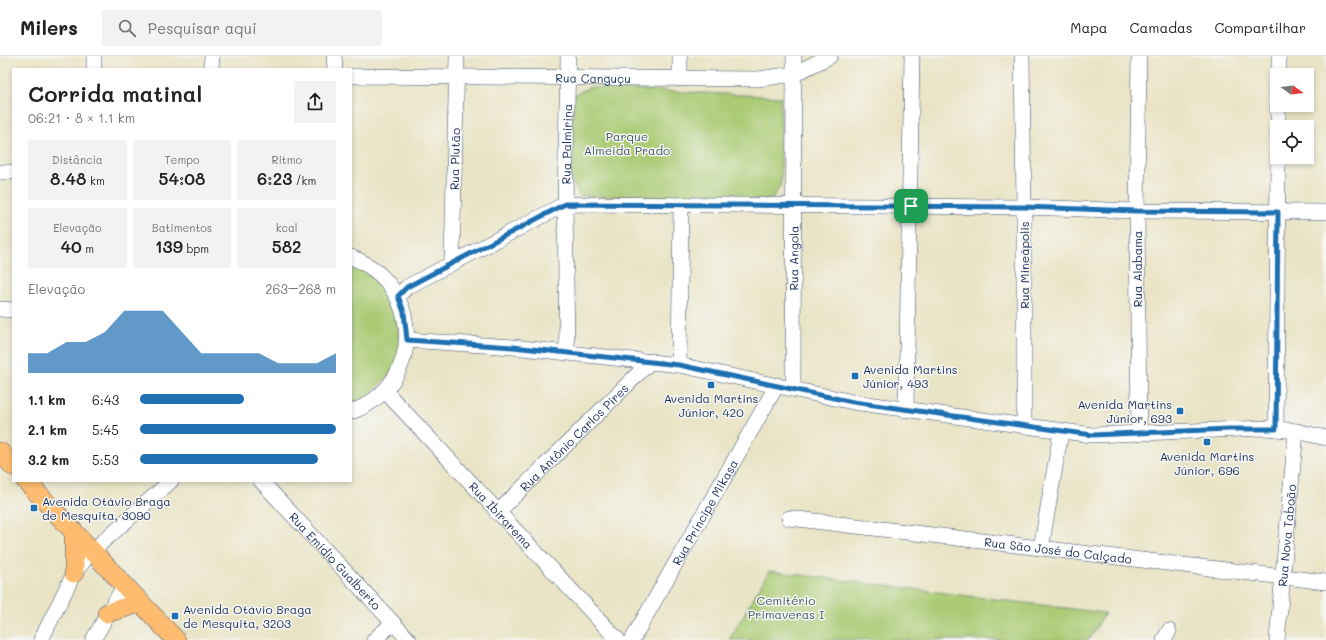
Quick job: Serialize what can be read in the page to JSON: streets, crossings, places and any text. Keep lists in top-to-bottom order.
{
  "streets": {
    "street": [
      "Rua Canguçu",
      "Rua Palmirina",
      "Rua Plutão",
      "Rua Angola",
      "Rua Mineápolis",
      "Rua Alabama",
      "Rua Antônio Carlos Pires",
      "Rua Príncipe Mikasa",
      "Rua Ibirarema",
      "Rua Nova Taboão",
      "Rua São José do Calçado",
      "Rua Emídio Gualberto"
    ]
  },
  "crossings": [
    ["Rua Canguçu", "Rua Palmirina"],
    ["Rua Canguçu", "Rua Plutão"],
    ["Rua Canguçu", "Rua Angola"],
    ["Rua Antônio Carlos Pires", "Rua Ibirarema"],
    ["Rua Nova Taboão", "Rua São José do Calçado"]
  ],
  "parks": ["Parque Almeida Prado", "Cemitério Primaveras I"],
  "places": {
    "transit": [
      "Avenida Martins Júnior, 493",
      "Avenida Martins Júnior, 420",
      "Avenida Martins Júnior, 693",
      "Avenida Martins Júnior, 696",
      "Avenida Otávio Braga de Mesquita, 3090",
      "Avenida Otávio Braga de Mesquita, 3203"
    ]
  },
  "north": "right",
  "page": {
    "header": "Milers",
    "search": "Pesquisar aqui",
    "nav": ["Mapa", "Camadas", "Compartilhar"],
    "heading": ["Corrida matinal", "06:21 · 8 × 1.1 km"],
    "stats": [
      ["Distância", "8.48 km"],
      ["Tempo", "54:08"],
      ["Ritmo", "6:23 /km"],
      ["Elevação", "40 m"],
      ["Batimentos", "139 bpm"],
      ["kcal", "582"]
    ],
    "chart": ["Elevação", "263–268 m"],
    "list": [
      {
        "name": "1.1 km",
        "note": "6:43"
      },
      {
        "name": "2.1 km",
        "note": "5:45"
      },
      {
        "name": "3.2 km",
        "note": "5:53"
      }
    ]
  }
}
